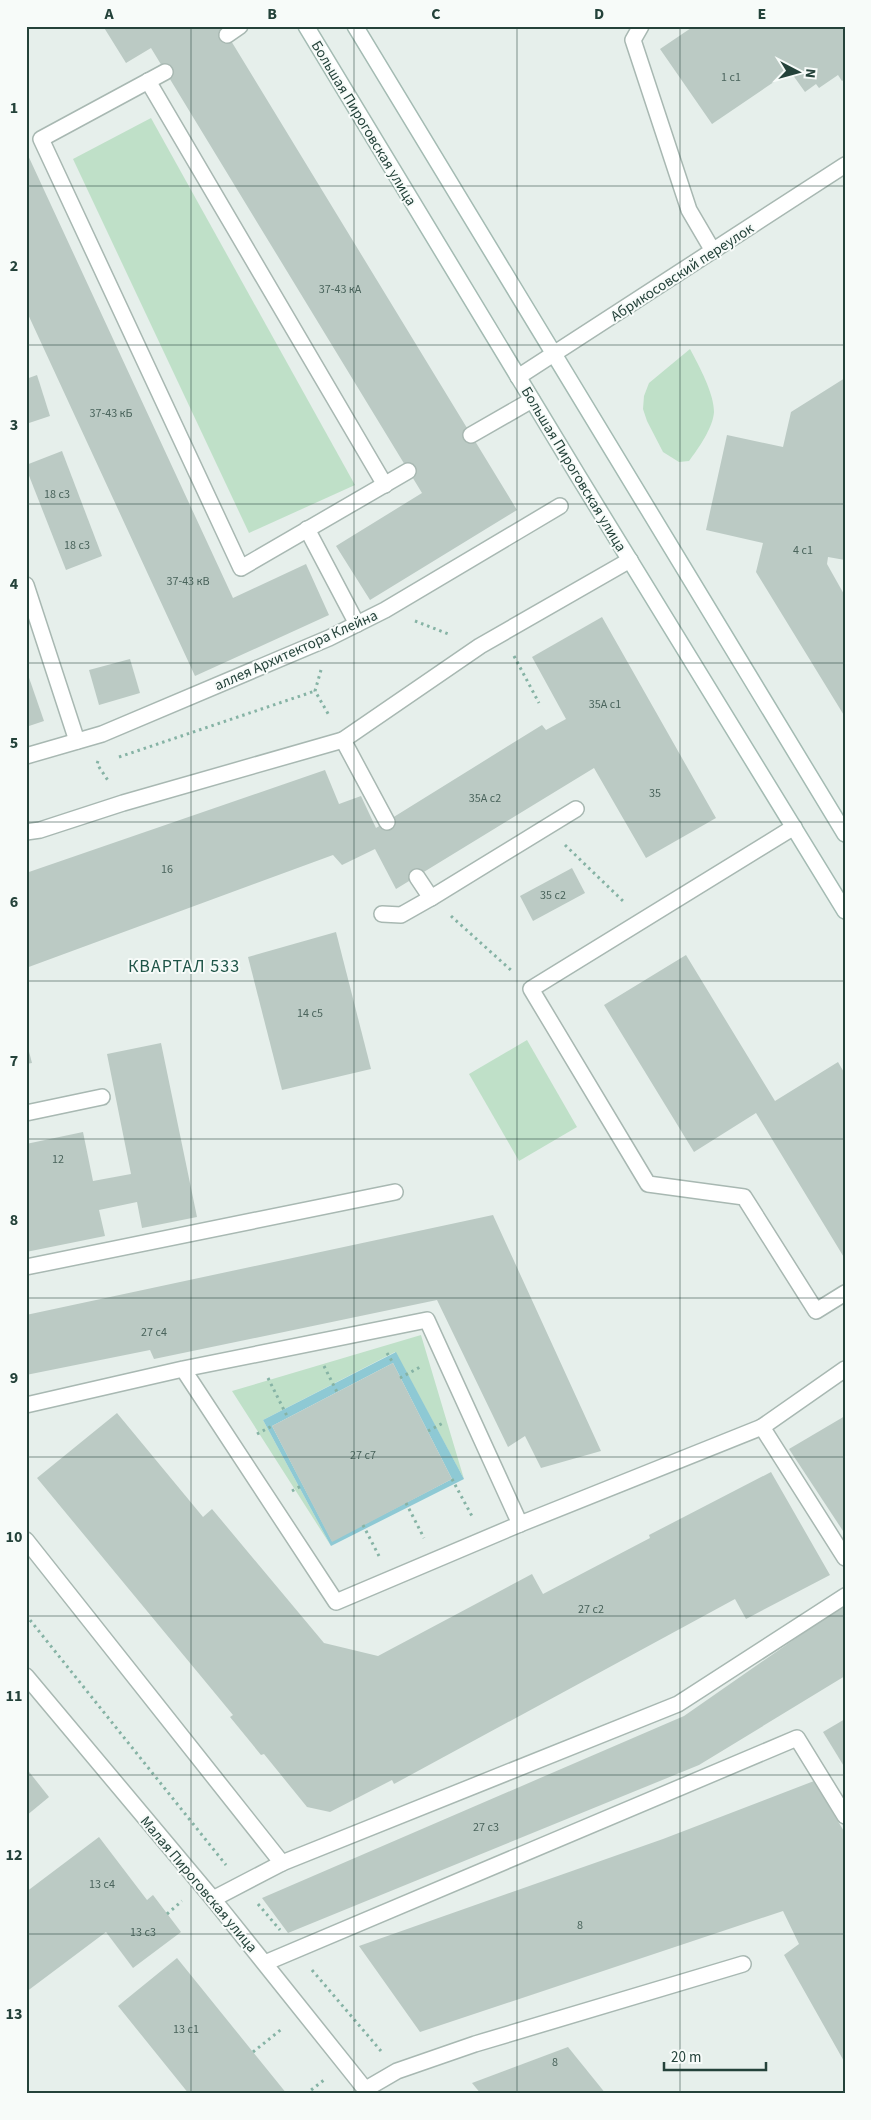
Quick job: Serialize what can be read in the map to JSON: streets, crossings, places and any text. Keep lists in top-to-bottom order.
{
  "streets": {
    "main road": [
      "Большая Пироговская улица",
      "Абрикосовский переулок",
      "аллея Архитектора Клейна",
      "Малая Пироговская улица"
    ]
  },
  "crossings": [
    ["Большая Пироговская улица", "Абрикосовский переулок"]
  ],
  "districts": ["КВАРТАЛ 533"],
  "house_numbers": [
    "1 с1",
    "37-43 кА",
    "37-43 кБ",
    "18 с3",
    "18 с3",
    "4 с1",
    "37-43 кВ",
    "35А с1",
    "35",
    "35А с2",
    "16",
    "35 с2",
    "14 с5",
    "12",
    "27 с4",
    "27 с7",
    "27 с2",
    "27 с3",
    "13 с4",
    "8",
    "13 с3",
    "13 с1",
    "8"
  ],
  "scale_bar": "20 m",
  "north": "right",
  "grid": {
    "columns": [
      "A",
      "B",
      "C",
      "D",
      "E"
    ],
    "rows": [
      "1",
      "2",
      "3",
      "4",
      "5",
      "6",
      "7",
      "8",
      "9",
      "10",
      "11",
      "12",
      "13"
    ]
  }
}
